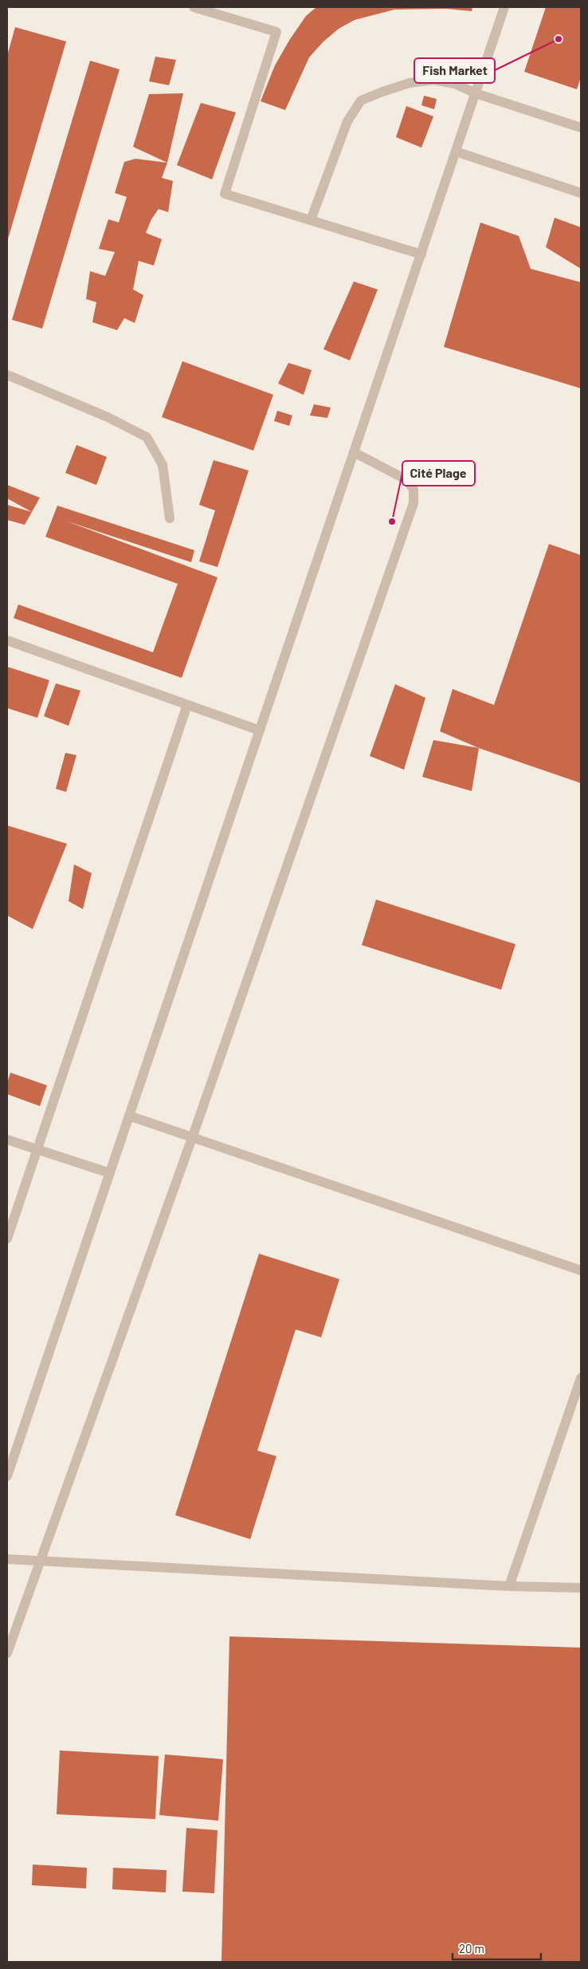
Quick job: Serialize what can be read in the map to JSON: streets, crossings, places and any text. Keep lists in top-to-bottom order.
{
  "places": ["Fish Market", "Cité Plage"],
  "scale_bar": "20 m"
}
